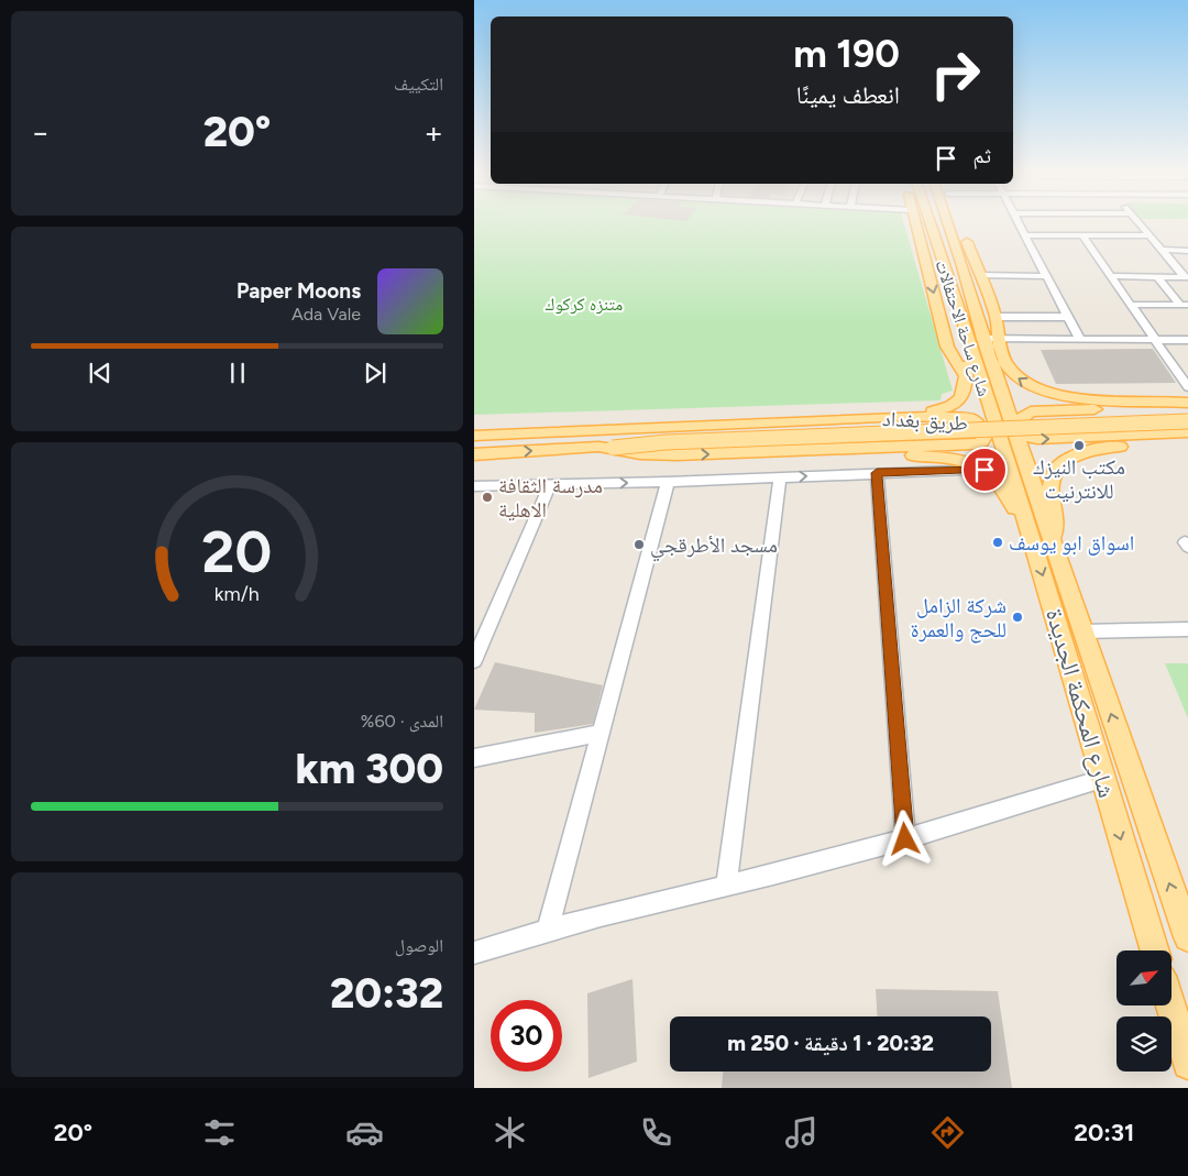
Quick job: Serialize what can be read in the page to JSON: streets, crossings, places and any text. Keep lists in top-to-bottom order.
{
  "streets": {
    "main road": ["شارع ساحة الاحتفالات", "طريق بغداد", "شارع المحكمة الجديدة"]
  },
  "crossings": [
    ["شارع ساحة الاحتفالات", "شارع المحكمة الجديدة"]
  ],
  "parks": ["متنزه كركوك"],
  "places": [
    "مكتب النيزك للانترنيت",
    "مدرسة الثقافة الاهلية",
    "اسواق ابو يوسف",
    "مسجد الأطرقجي",
    "شركة الزامل للحج والعمرة"
  ],
  "north": "top right",
  "page": {
    "tile": [
      "التكييف",
      ["المدى · 60%", "300 km"],
      ["الوصول", "20:32"]
    ],
    "turn": ["190 m", "انعطف يمينًا"],
    "heat": ["−", "20°", "+"],
    "then": "ثم",
    "song": ["Paper Moons", "Ada Vale"],
    "limit": "30",
    "trip": "20:32 · 1 دقيقة · 250 m",
    "tabs": ["20:31", "20°"],
    "gauge": ["20", "km/h"]
  }
}
